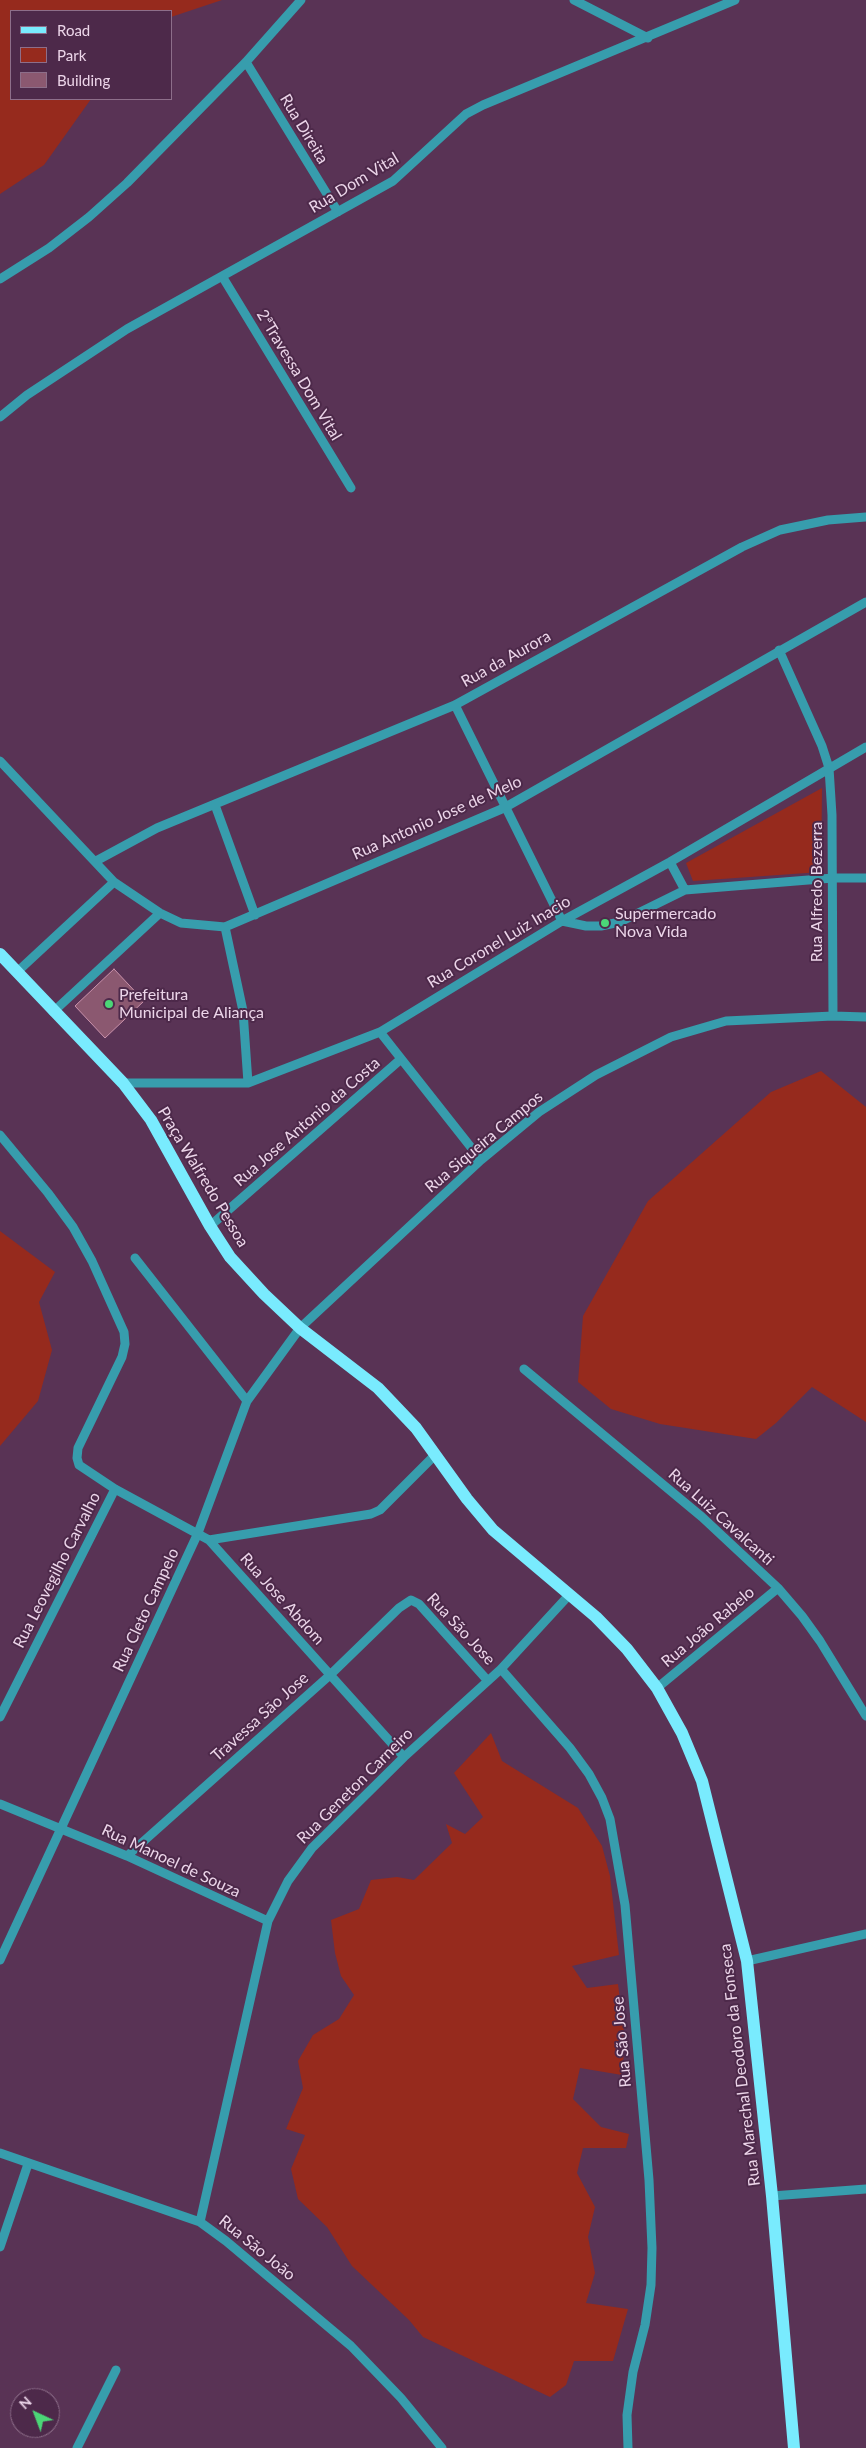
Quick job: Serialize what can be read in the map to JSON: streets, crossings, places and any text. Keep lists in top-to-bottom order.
{
  "streets": {
    "main road": ["Praça Walfredo Pessoa", "Rua Marechal Deodoro da Fonseca"],
    "street": [
      "Rua Direita",
      "Rua Dom Vital",
      "2ªTravessa Dom Vital",
      "Rua da Aurora",
      "Rua Antonio Jose de Melo",
      "Rua Alfredo Bezerra",
      "Rua Coronel Luiz Inacio",
      "Rua Jose Antonio da Costa",
      "Rua Siqueira Campos",
      "Rua Luiz Cavalcanti",
      "Rua Leovegilho Carvalho",
      "Rua Jose Abdom",
      "Rua Cleto Campelo",
      "Rua João Rabelo",
      "Rua São Jose",
      "Travessa São Jose",
      "Rua Geneton Carneiro",
      "Rua Manoel de Souza",
      "Rua São João"
    ]
  },
  "crossings": [
    ["Rua Direita", "Rua Dom Vital"],
    ["Rua Dom Vital", "2ªTravessa Dom Vital"],
    ["Rua da Aurora", "Rua Antonio Jose de Melo"],
    ["Rua Antonio Jose de Melo", "Rua Alfredo Bezerra"],
    ["Rua Alfredo Bezerra", "Rua Coronel Luiz Inacio"],
    ["Rua Alfredo Bezerra", "Rua Siqueira Campos"],
    ["Rua Coronel Luiz Inacio", "Praça Walfredo Pessoa"],
    ["Rua Jose Antonio da Costa", "Praça Walfredo Pessoa"],
    ["Rua Siqueira Campos", "Praça Walfredo Pessoa"],
    ["Rua Siqueira Campos", "Rua Cleto Campelo"],
    ["Praça Walfredo Pessoa", "Rua Marechal Deodoro da Fonseca"],
    ["Rua Luiz Cavalcanti", "Rua João Rabelo"],
    ["Rua Leovegilho Carvalho", "Rua Jose Abdom"],
    ["Rua Jose Abdom", "Rua Cleto Campelo"],
    ["Rua Jose Abdom", "Travessa São Jose"],
    ["Rua Jose Abdom", "Rua Geneton Carneiro"],
    ["Rua Cleto Campelo", "Rua Manoel de Souza"],
    ["Rua João Rabelo", "Rua Marechal Deodoro da Fonseca"],
    ["Rua São Jose", "Travessa São Jose"],
    ["Rua São Jose", "Rua Geneton Carneiro"],
    ["Travessa São Jose", "Rua Manoel de Souza"],
    ["Rua Geneton Carneiro", "Rua Manoel de Souza"],
    ["Rua Geneton Carneiro", "Rua Marechal Deodoro da Fonseca"],
    ["Rua Geneton Carneiro", "Rua São João"]
  ],
  "places": ["Supermercado Nova Vida", "Prefeitura Municipal de Aliança"],
  "legend": ["Road", "Park", "Building"],
  "north": "top left"
}
